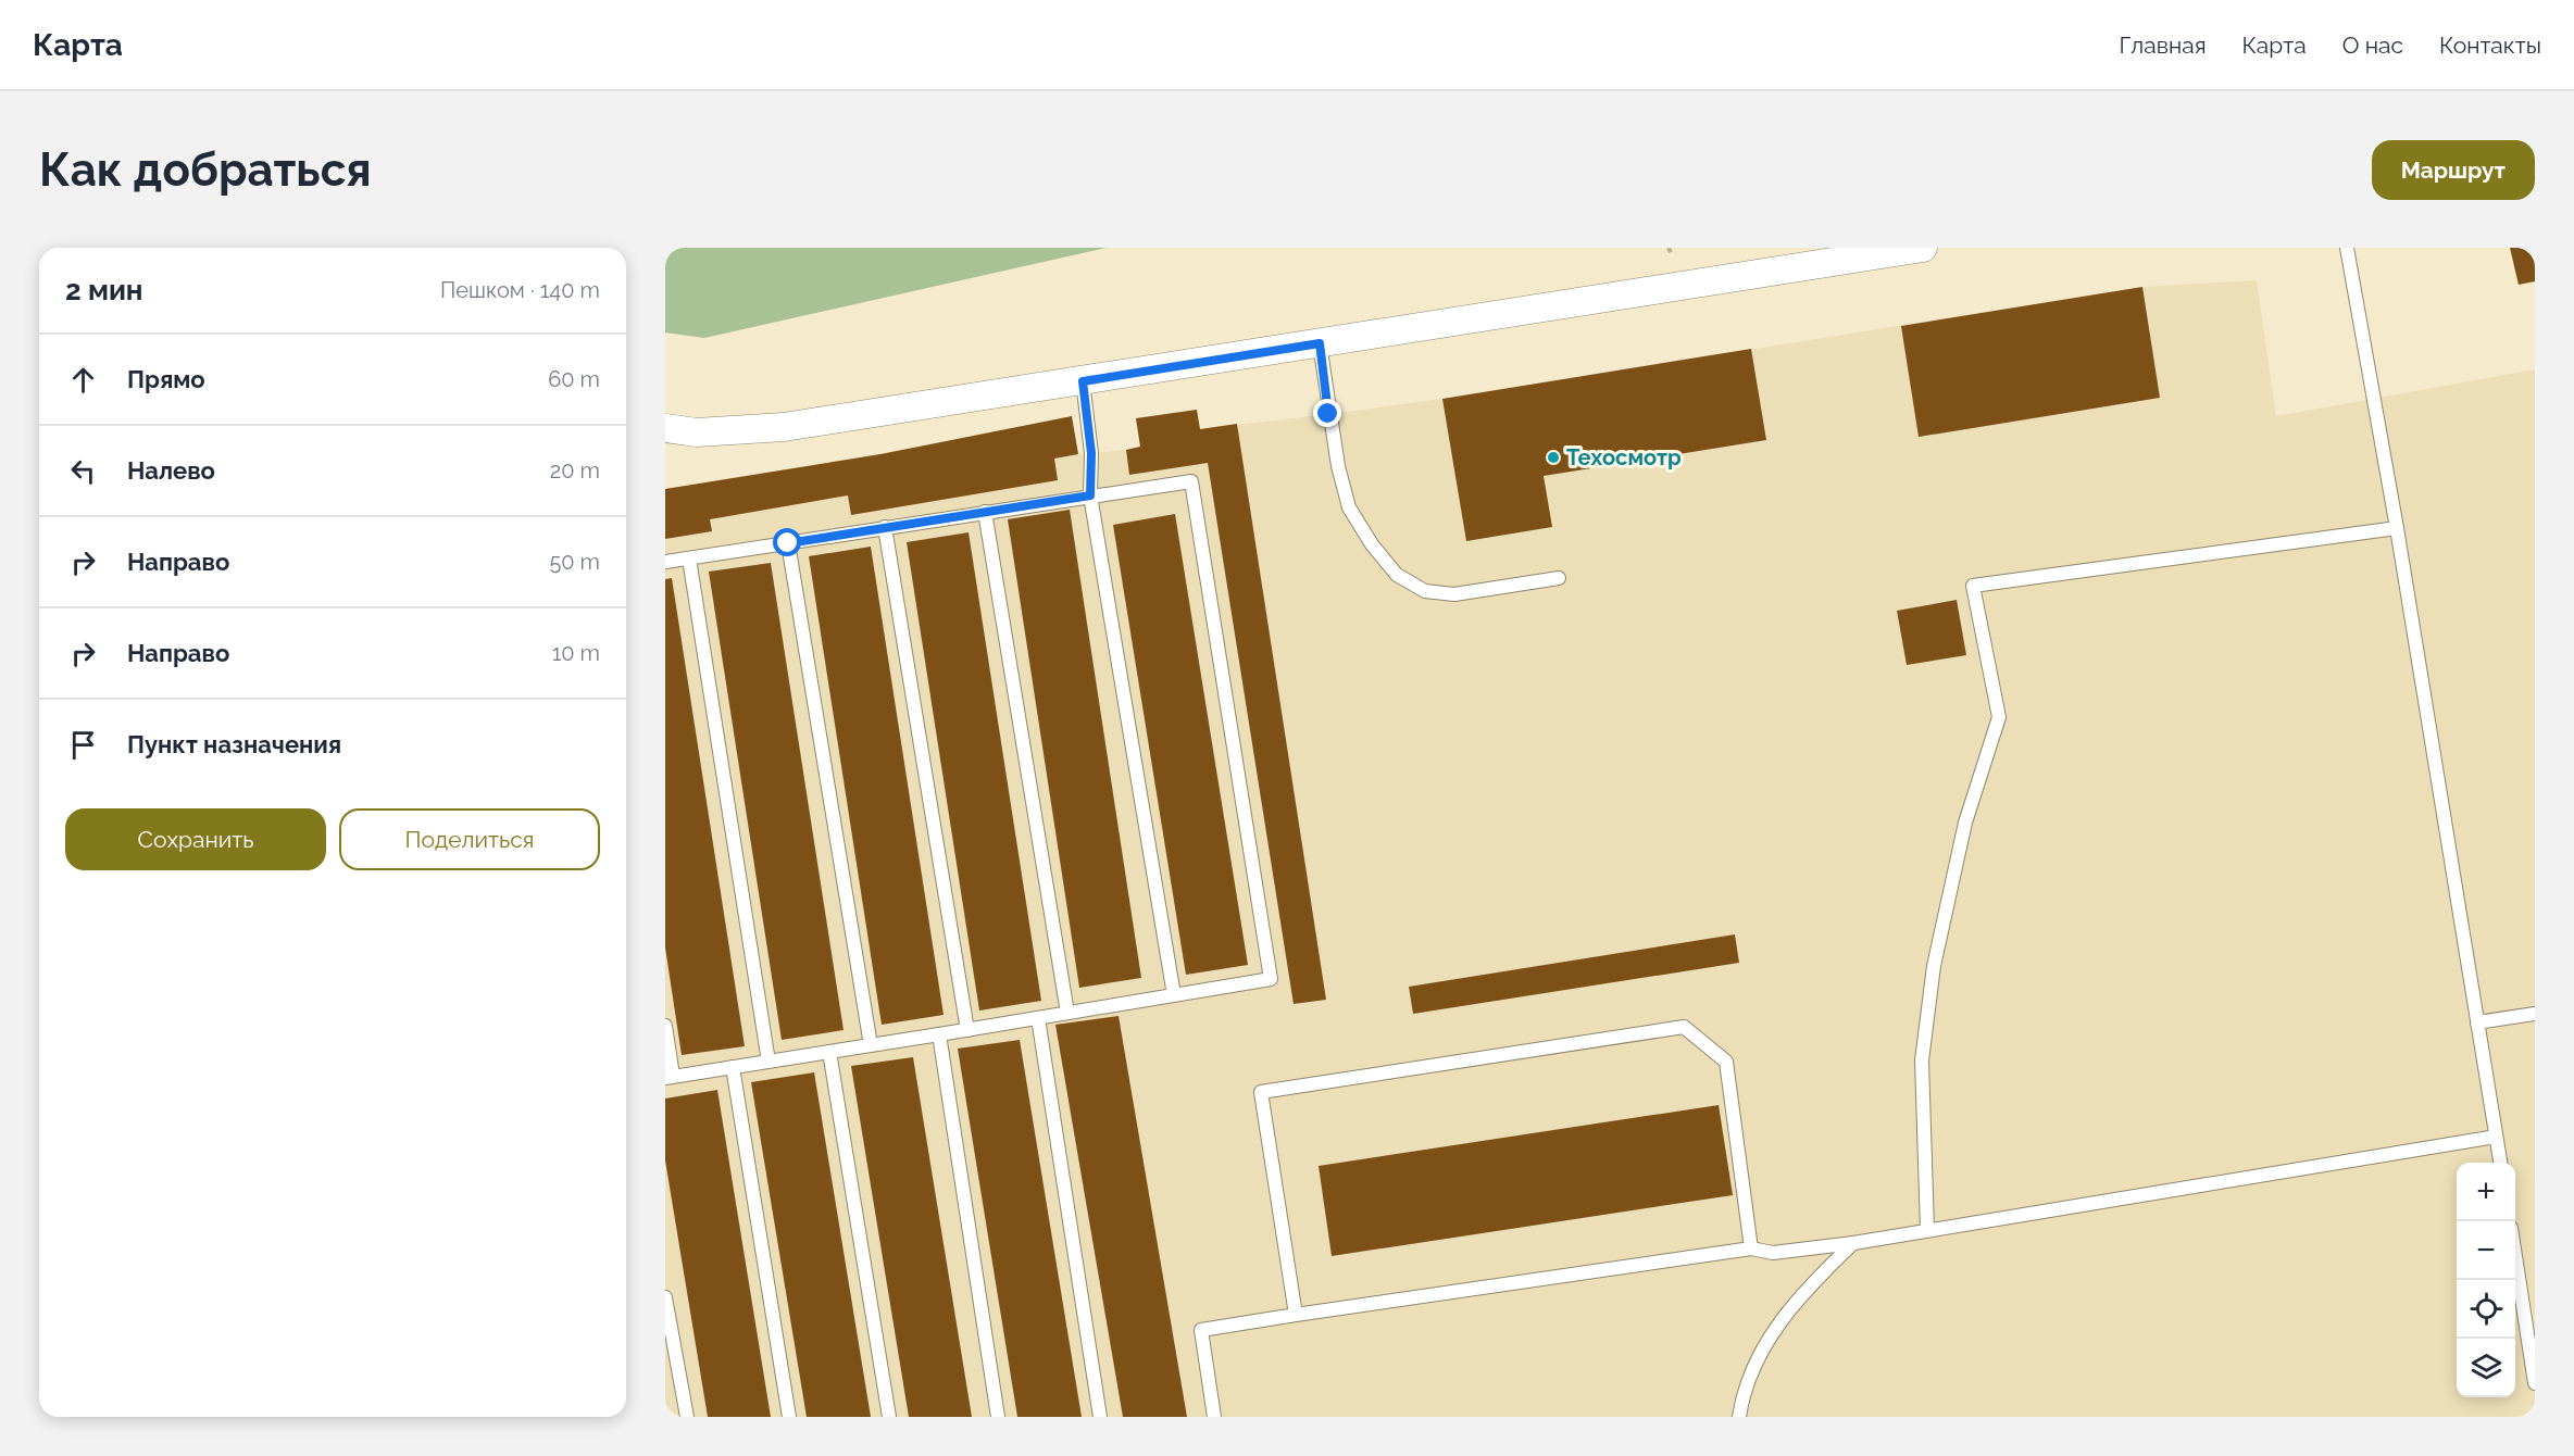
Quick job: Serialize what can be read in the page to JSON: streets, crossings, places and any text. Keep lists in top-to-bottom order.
{
  "places": ["Техосмотр"],
  "page": {
    "header": "Карта",
    "nav": [
      "Главная",
      "Карта",
      "О нас",
      "Контакты"
    ],
    "buttons": [
      "Маршрут",
      ["Сохранить", "Поделиться"]
    ],
    "title": "Как добраться",
    "heading": ["2 мин", "Пешком · 140 m"],
    "list": [
      ["Прямо", "60 m"],
      ["Налево", "20 m"],
      ["Направо", "50 m"],
      ["Направо", "10 m"],
      "Пункт назначения"
    ],
    "map_buttons": ["+", "−"]
  }
}
